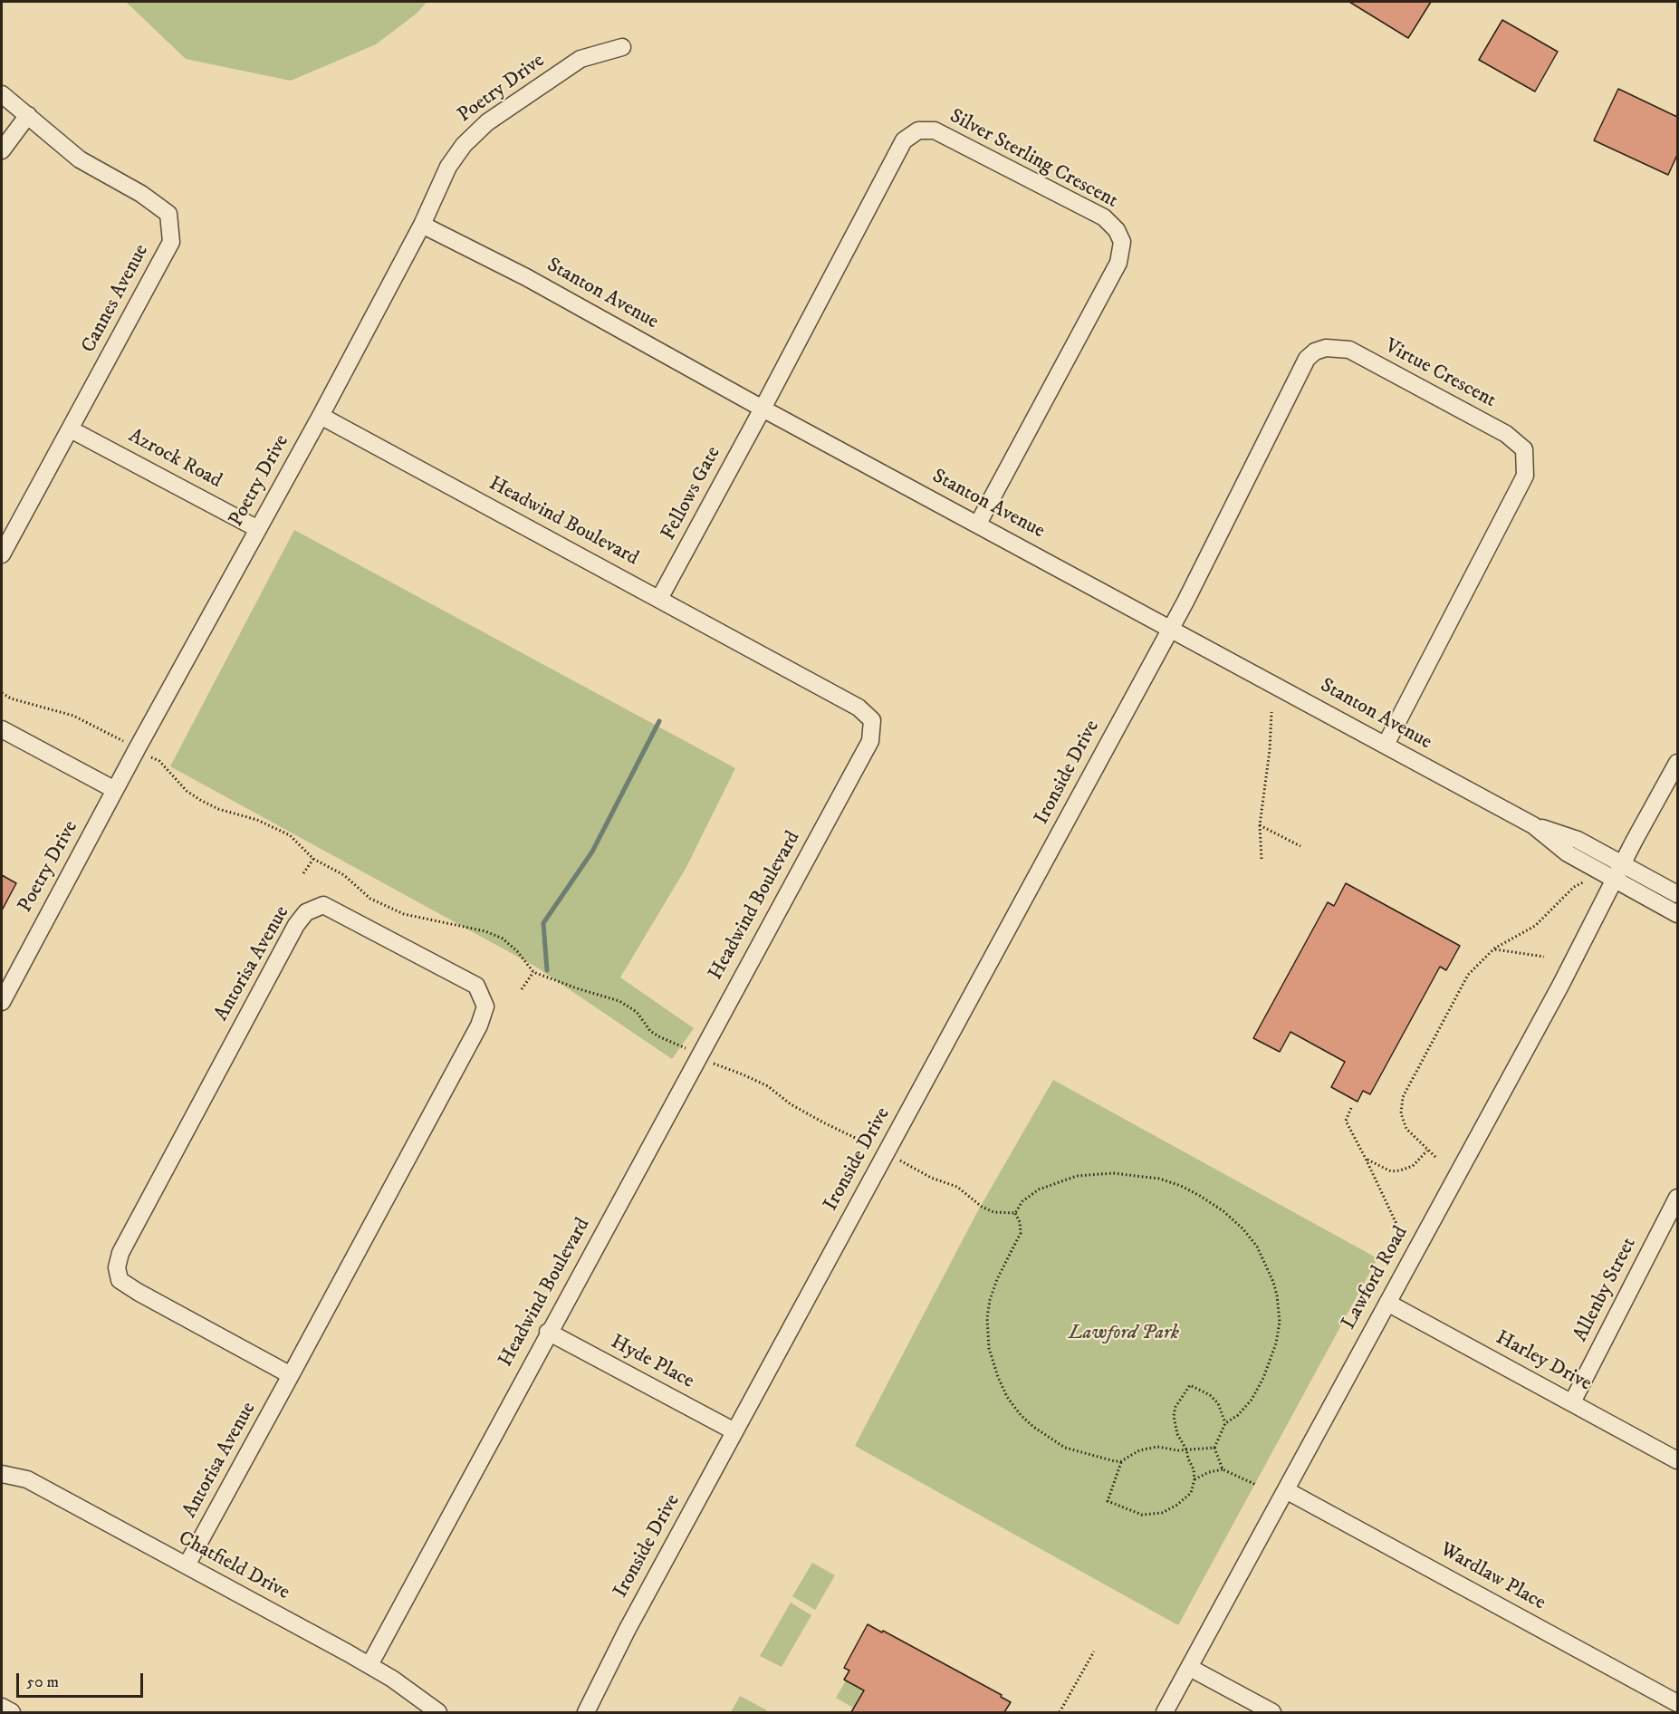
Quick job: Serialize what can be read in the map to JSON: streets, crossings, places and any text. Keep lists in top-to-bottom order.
{
  "streets": {
    "street": [
      "Poetry Drive",
      "Silver Sterling Crescent",
      "Stanton Avenue",
      "Cannes Avenue",
      "Virtue Crescent",
      "Azrock Road",
      "Fellows Gate",
      "Headwind Boulevard",
      "Ironside Drive",
      "Antorisa Avenue",
      "Lawford Road",
      "Allenby Street",
      "Harley Drive",
      "Hyde Place",
      "Chatfield Drive",
      "Wardlaw Place"
    ]
  },
  "crossings": [
    ["Poetry Drive", "Stanton Avenue"],
    ["Poetry Drive", "Azrock Road"],
    ["Poetry Drive", "Headwind Boulevard"],
    ["Silver Sterling Crescent", "Stanton Avenue"],
    ["Silver Sterling Crescent", "Fellows Gate"],
    ["Stanton Avenue", "Virtue Crescent"],
    ["Stanton Avenue", "Fellows Gate"],
    ["Stanton Avenue", "Ironside Drive"],
    ["Stanton Avenue", "Lawford Road"],
    ["Cannes Avenue", "Azrock Road"],
    ["Virtue Crescent", "Ironside Drive"],
    ["Fellows Gate", "Headwind Boulevard"],
    ["Headwind Boulevard", "Hyde Place"],
    ["Headwind Boulevard", "Chatfield Drive"],
    ["Ironside Drive", "Hyde Place"],
    ["Antorisa Avenue", "Chatfield Drive"],
    ["Lawford Road", "Harley Drive"],
    ["Lawford Road", "Wardlaw Place"],
    ["Allenby Street", "Harley Drive"]
  ],
  "parks": ["Lawford Park"],
  "scale_bar": "50 m"
}
